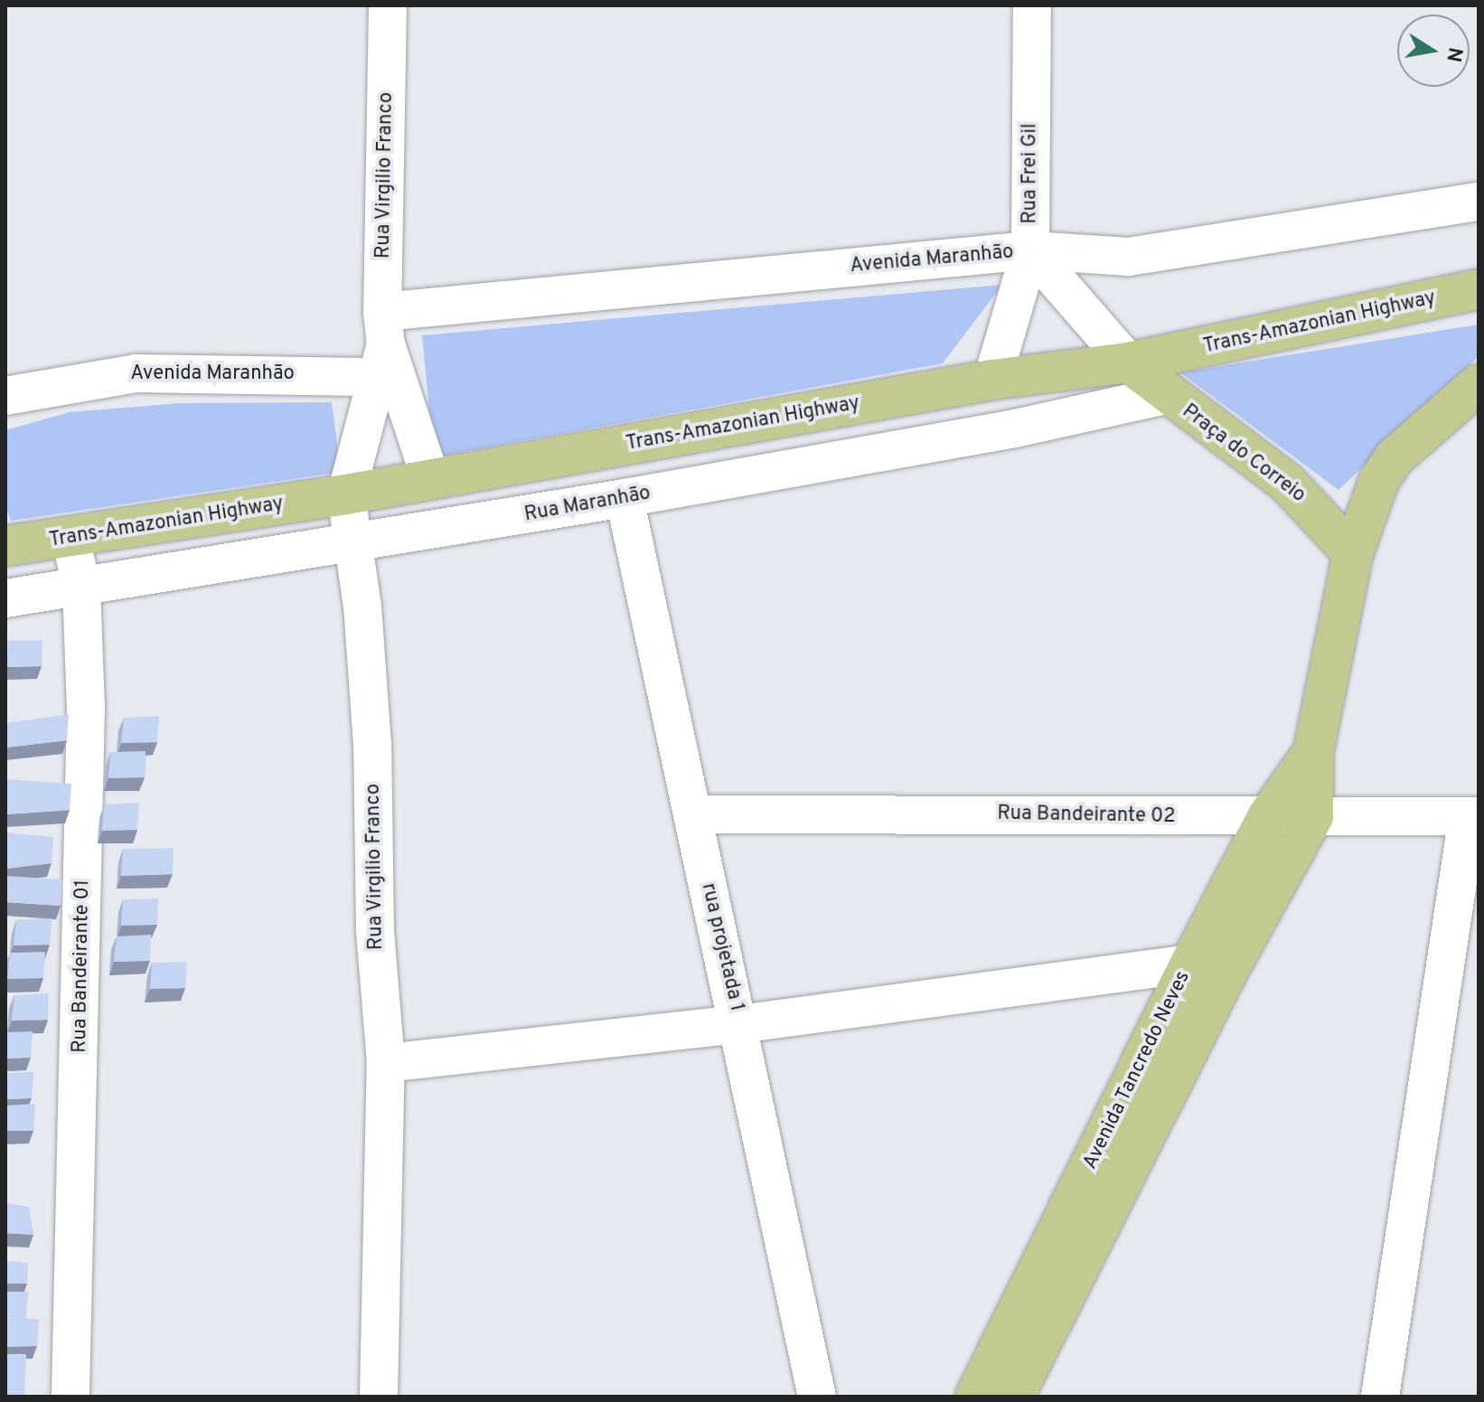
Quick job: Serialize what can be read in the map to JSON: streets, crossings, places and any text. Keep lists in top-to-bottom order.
{
  "streets": {
    "main road": ["Trans-Amazonian Highway", "Praça do Correio", "Avenida Tancredo Neves"],
    "street": [
      "Rua Frei Gil",
      "Rua Virgilio Franco",
      "Avenida Maranhão",
      "Rua Maranhão",
      "Rua Bandeirante 02",
      "rua projetada 1",
      "Rua Bandeirante 01"
    ]
  },
  "crossings": [
    ["Rua Frei Gil", "Avenida Maranhão"],
    ["Rua Frei Gil", "Trans-Amazonian Highway"],
    ["Rua Virgilio Franco", "Avenida Maranhão"],
    ["Rua Virgilio Franco", "Trans-Amazonian Highway"],
    ["Rua Virgilio Franco", "Rua Maranhão"],
    ["Trans-Amazonian Highway", "Praça do Correio"],
    ["Trans-Amazonian Highway", "Rua Bandeirante 01"],
    ["Praça do Correio", "Rua Maranhão"],
    ["Praça do Correio", "Avenida Tancredo Neves"],
    ["Rua Maranhão", "rua projetada 1"],
    ["Rua Maranhão", "Rua Bandeirante 01"],
    ["Rua Bandeirante 02", "rua projetada 1"],
    ["Rua Bandeirante 02", "Avenida Tancredo Neves"]
  ],
  "north": "right"
}
